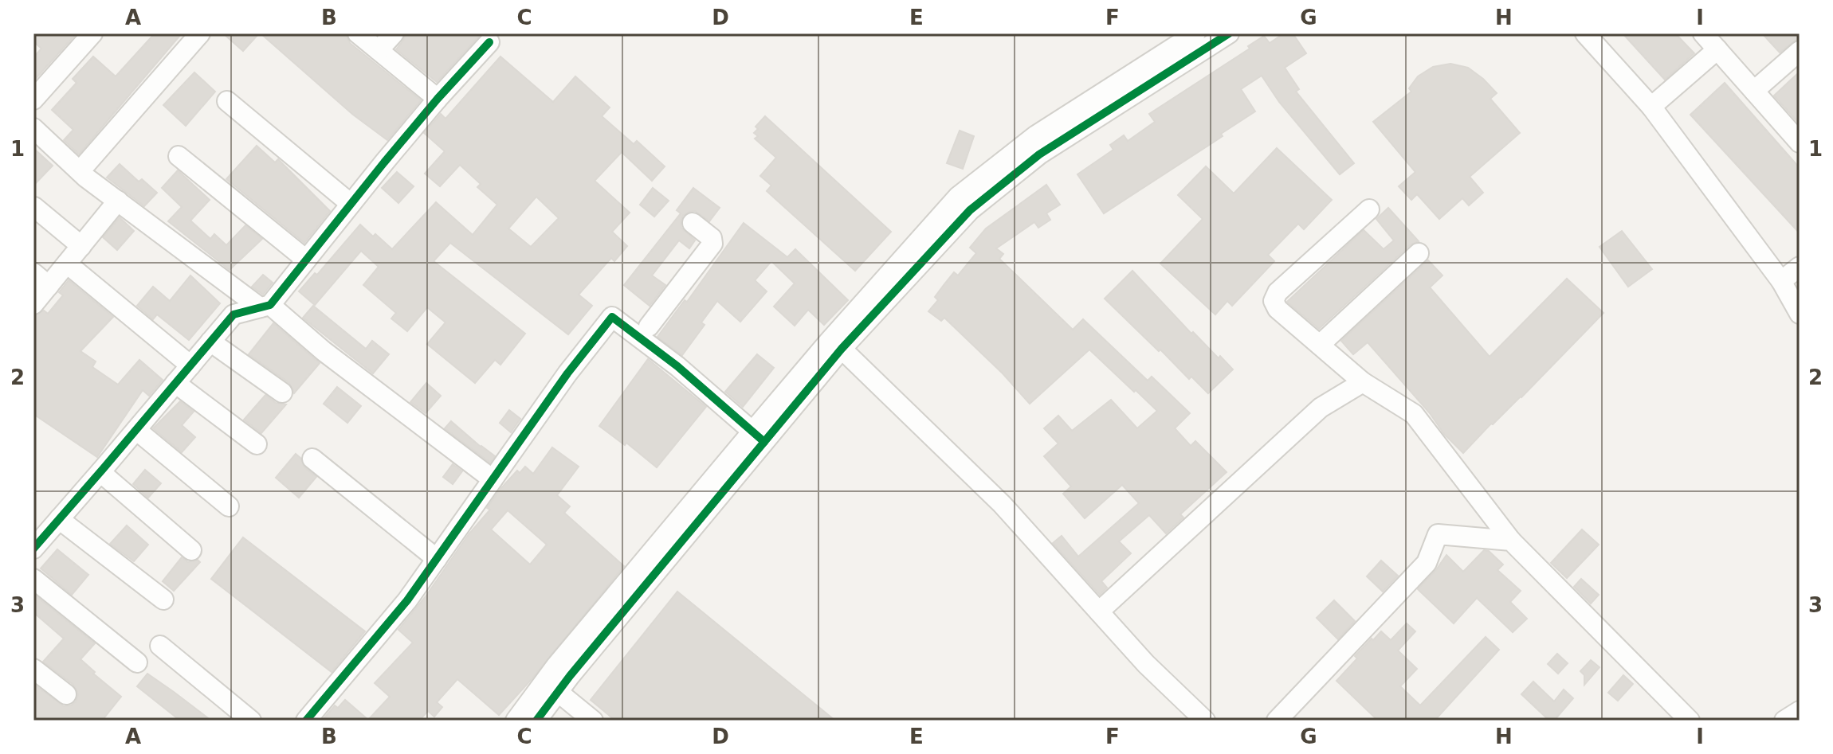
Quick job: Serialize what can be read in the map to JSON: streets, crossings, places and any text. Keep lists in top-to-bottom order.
{
  "grid": {
    "columns": [
      "A",
      "B",
      "C",
      "D",
      "E",
      "F",
      "G",
      "H",
      "I"
    ],
    "rows": ["1", "2", "3"]
  }
}
